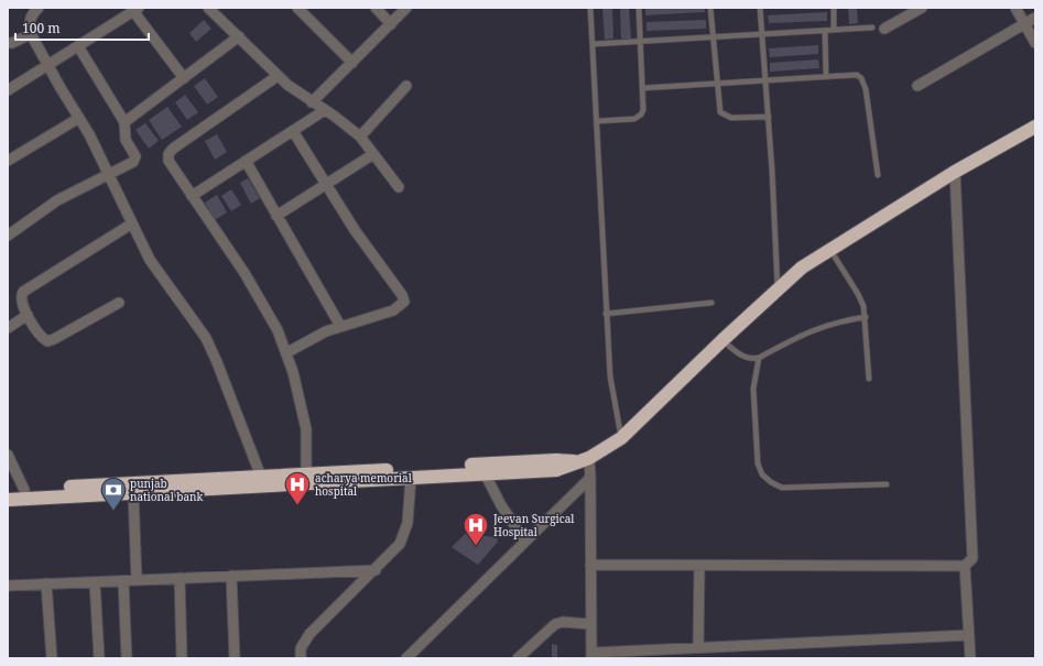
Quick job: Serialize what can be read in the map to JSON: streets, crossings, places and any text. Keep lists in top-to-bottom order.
{
  "places": {
    "hospital": ["acharya memorial hospital", "Jeevan Surgical Hospital"],
    "bank": ["punjab national bank"]
  },
  "scale_bar": "100 m"
}
